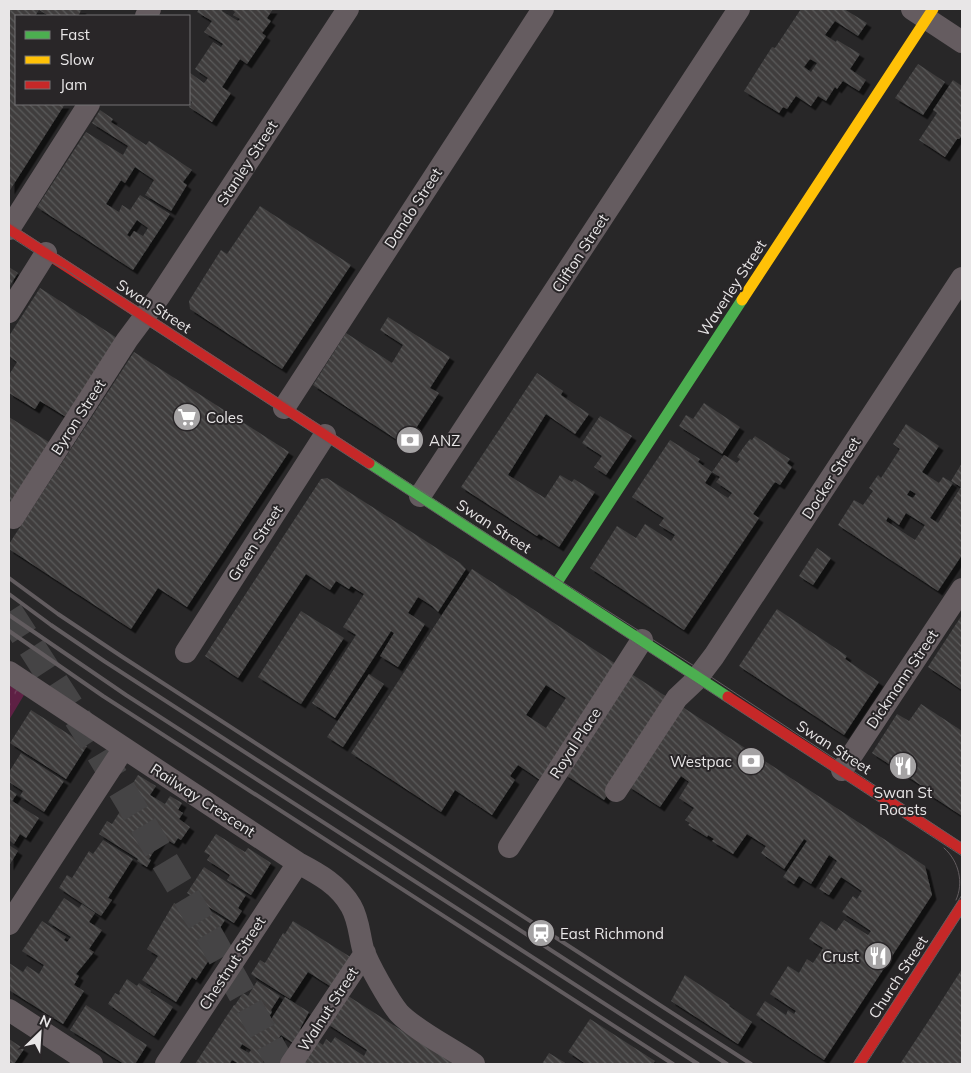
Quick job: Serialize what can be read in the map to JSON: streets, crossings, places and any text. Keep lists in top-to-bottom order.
{
  "streets": {
    "main road": ["Waverley Street", "Swan Street", "Church Street"],
    "street": [
      "Stanley Street",
      "Dando Street",
      "Clifton Street",
      "Byron Street",
      "Docker Street",
      "Green Street",
      "Dickmann Street",
      "Royal Place",
      "Railway Crescent",
      "Chestnut Street",
      "Walnut Street"
    ]
  },
  "crossings": [
    ["Stanley Street", "Swan Street"],
    ["Stanley Street", "Byron Street"],
    ["Dando Street", "Swan Street"],
    ["Clifton Street", "Swan Street"],
    ["Waverley Street", "Swan Street"],
    ["Swan Street", "Byron Street"],
    ["Swan Street", "Docker Street"],
    ["Swan Street", "Green Street"],
    ["Swan Street", "Dickmann Street"],
    ["Swan Street", "Royal Place"],
    ["Railway Crescent", "Chestnut Street"],
    ["Railway Crescent", "Walnut Street"]
  ],
  "places": {
    "supermarket": ["Coles"],
    "bank": ["ANZ", "Westpac"],
    "restaurant": ["Swan St Roasts", "Crust"],
    "station": ["East Richmond"]
  },
  "legend": ["Fast", "Slow", "Jam"],
  "north": "top right"
}
